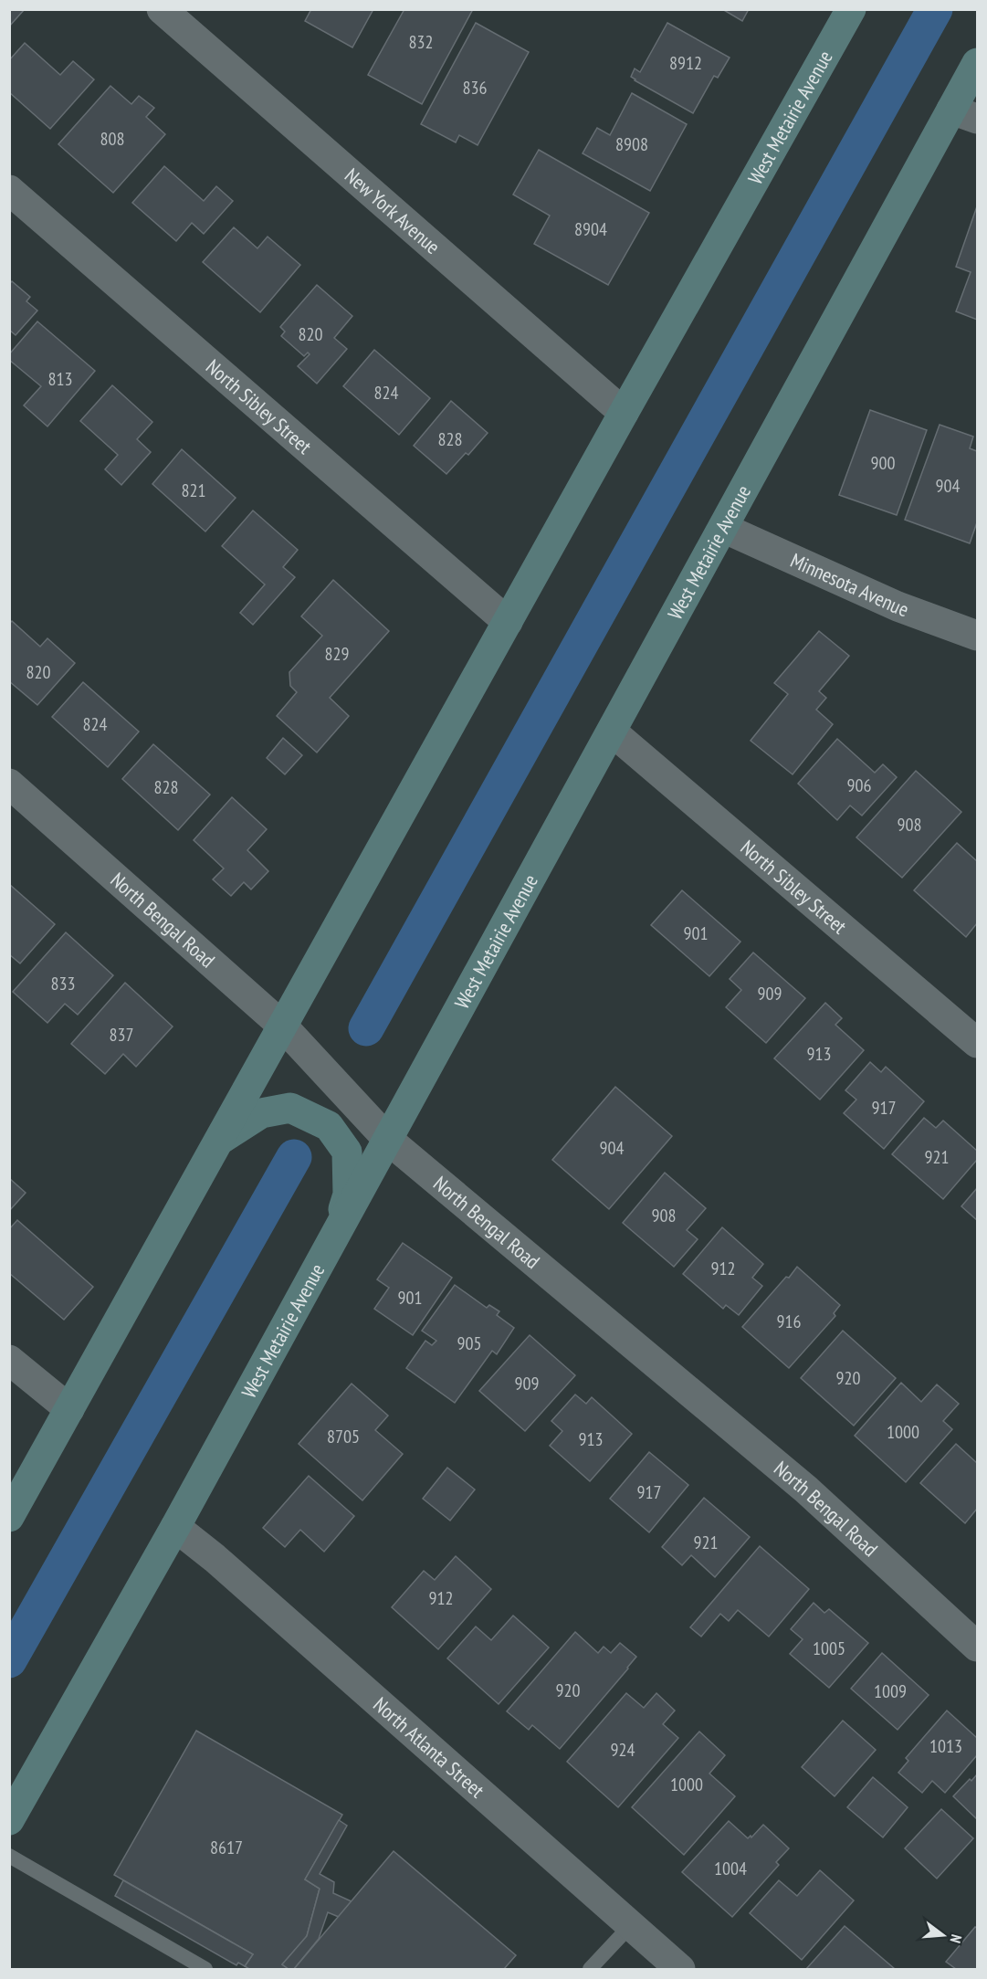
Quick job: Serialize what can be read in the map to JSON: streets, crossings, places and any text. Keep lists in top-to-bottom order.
{
  "streets": {
    "main road": ["West Metairie Avenue"],
    "street": [
      "New York Avenue",
      "North Sibley Street",
      "Minnesota Avenue",
      "North Bengal Road",
      "North Atlanta Street"
    ]
  },
  "crossings": [
    ["West Metairie Avenue", "New York Avenue"],
    ["West Metairie Avenue", "North Sibley Street"],
    ["West Metairie Avenue", "Minnesota Avenue"],
    ["West Metairie Avenue", "North Bengal Road"],
    ["West Metairie Avenue", "North Atlanta Street"]
  ],
  "house_numbers": [
    "832",
    "8912",
    "836",
    "808",
    "8908",
    "8904",
    "820",
    "813",
    "824",
    "828",
    "900",
    "904",
    "821",
    "829",
    "820",
    "824",
    "906",
    "828",
    "908",
    "901",
    "833",
    "909",
    "837",
    "913",
    "917",
    "904",
    "921",
    "908",
    "912",
    "901",
    "916",
    "905",
    "920",
    "909",
    "1000",
    "8705",
    "913",
    "917",
    "921",
    "912",
    "1005",
    "920",
    "1009",
    "1013",
    "924",
    "1000",
    "8617",
    "1004"
  ],
  "north": "right"
}
